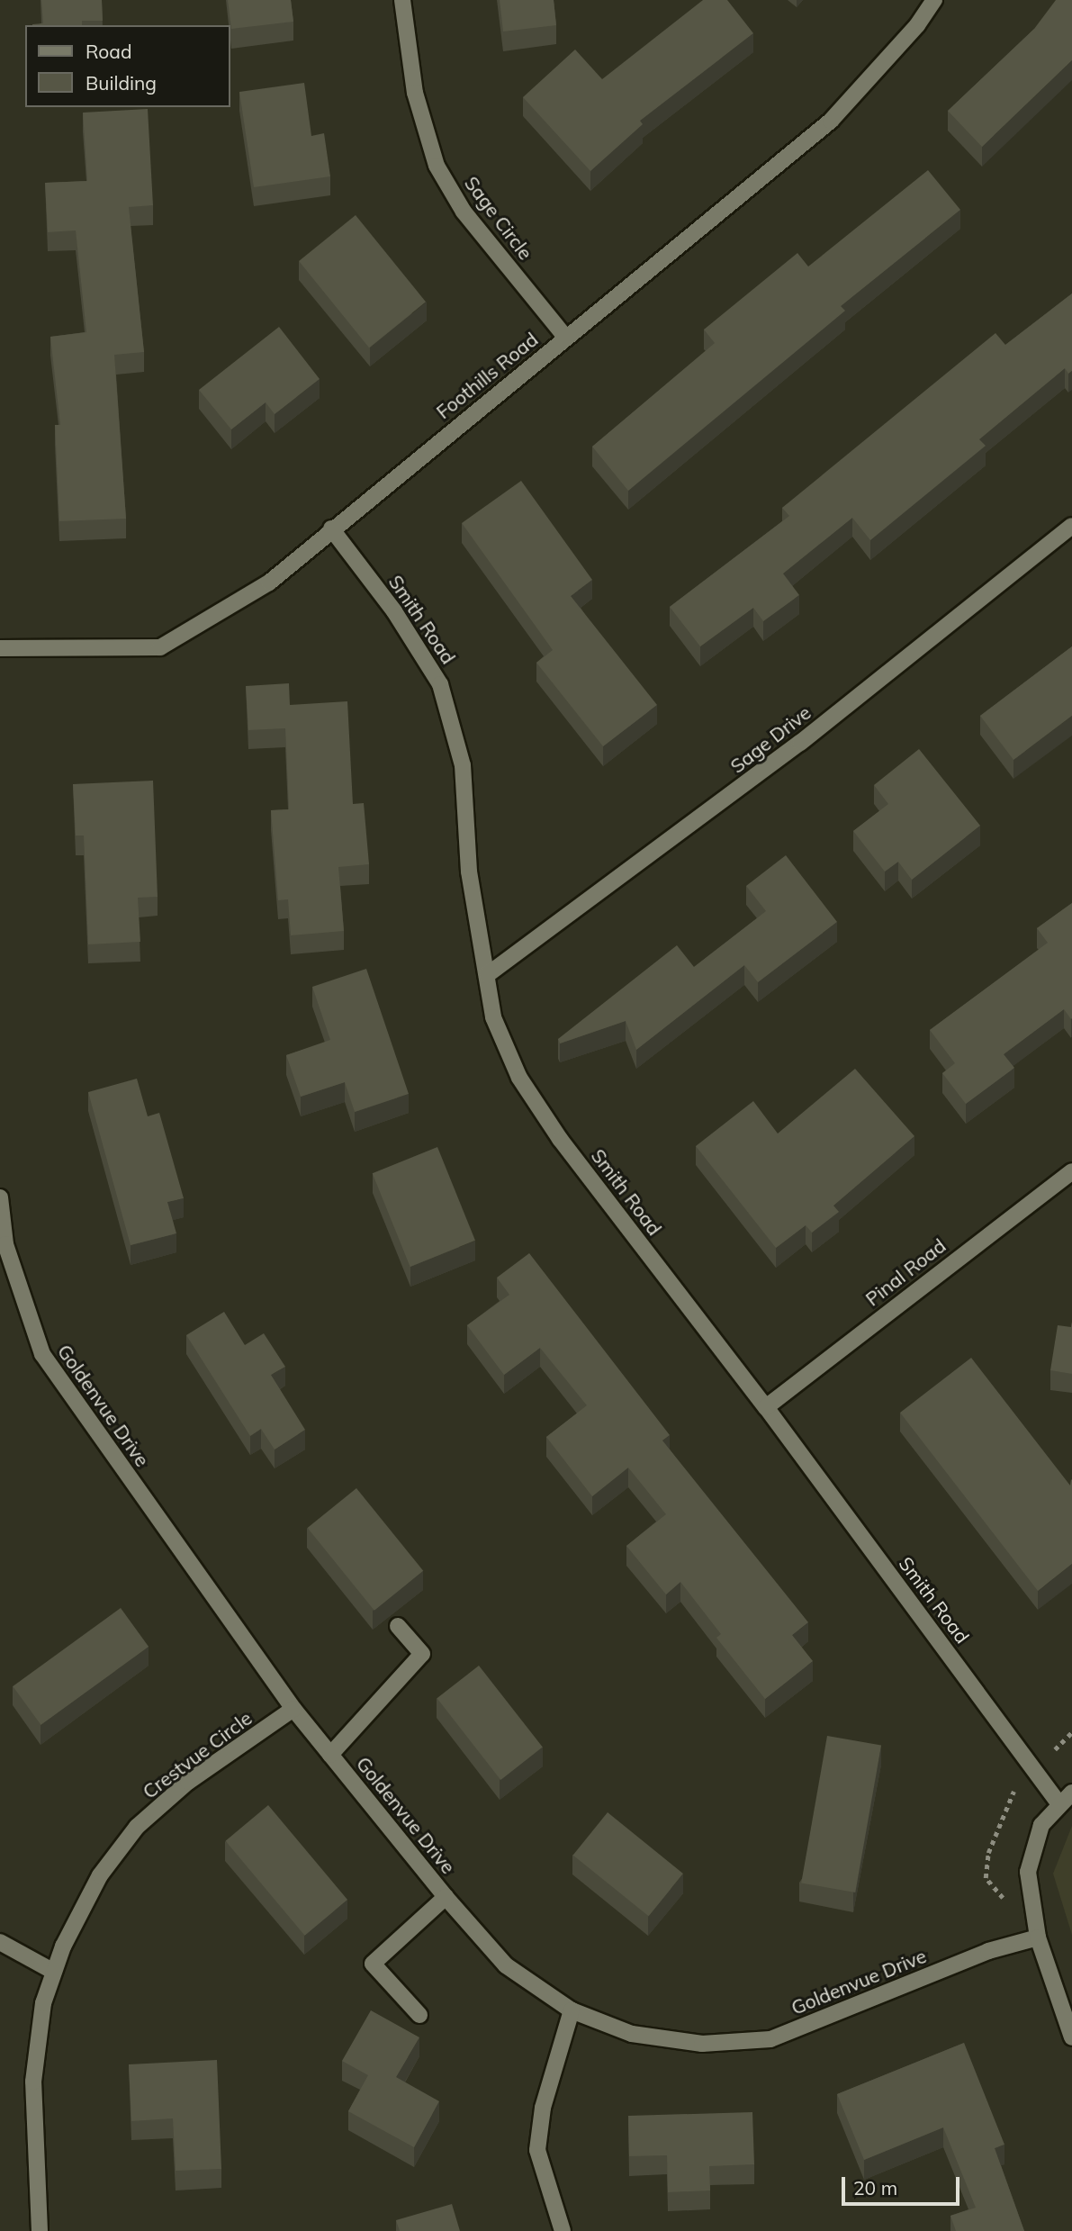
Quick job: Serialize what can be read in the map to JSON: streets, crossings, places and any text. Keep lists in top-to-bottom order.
{
  "streets": {
    "street": [
      "Sage Circle",
      "Foothills Road",
      "Smith Road",
      "Sage Drive",
      "Pinal Road",
      "Goldenvue Drive",
      "Crestvue Circle"
    ]
  },
  "crossings": [
    ["Sage Circle", "Foothills Road"],
    ["Foothills Road", "Smith Road"],
    ["Smith Road", "Sage Drive"],
    ["Smith Road", "Pinal Road"],
    ["Goldenvue Drive", "Crestvue Circle"]
  ],
  "legend": ["Road", "Building"],
  "scale_bar": "20 m"
}
